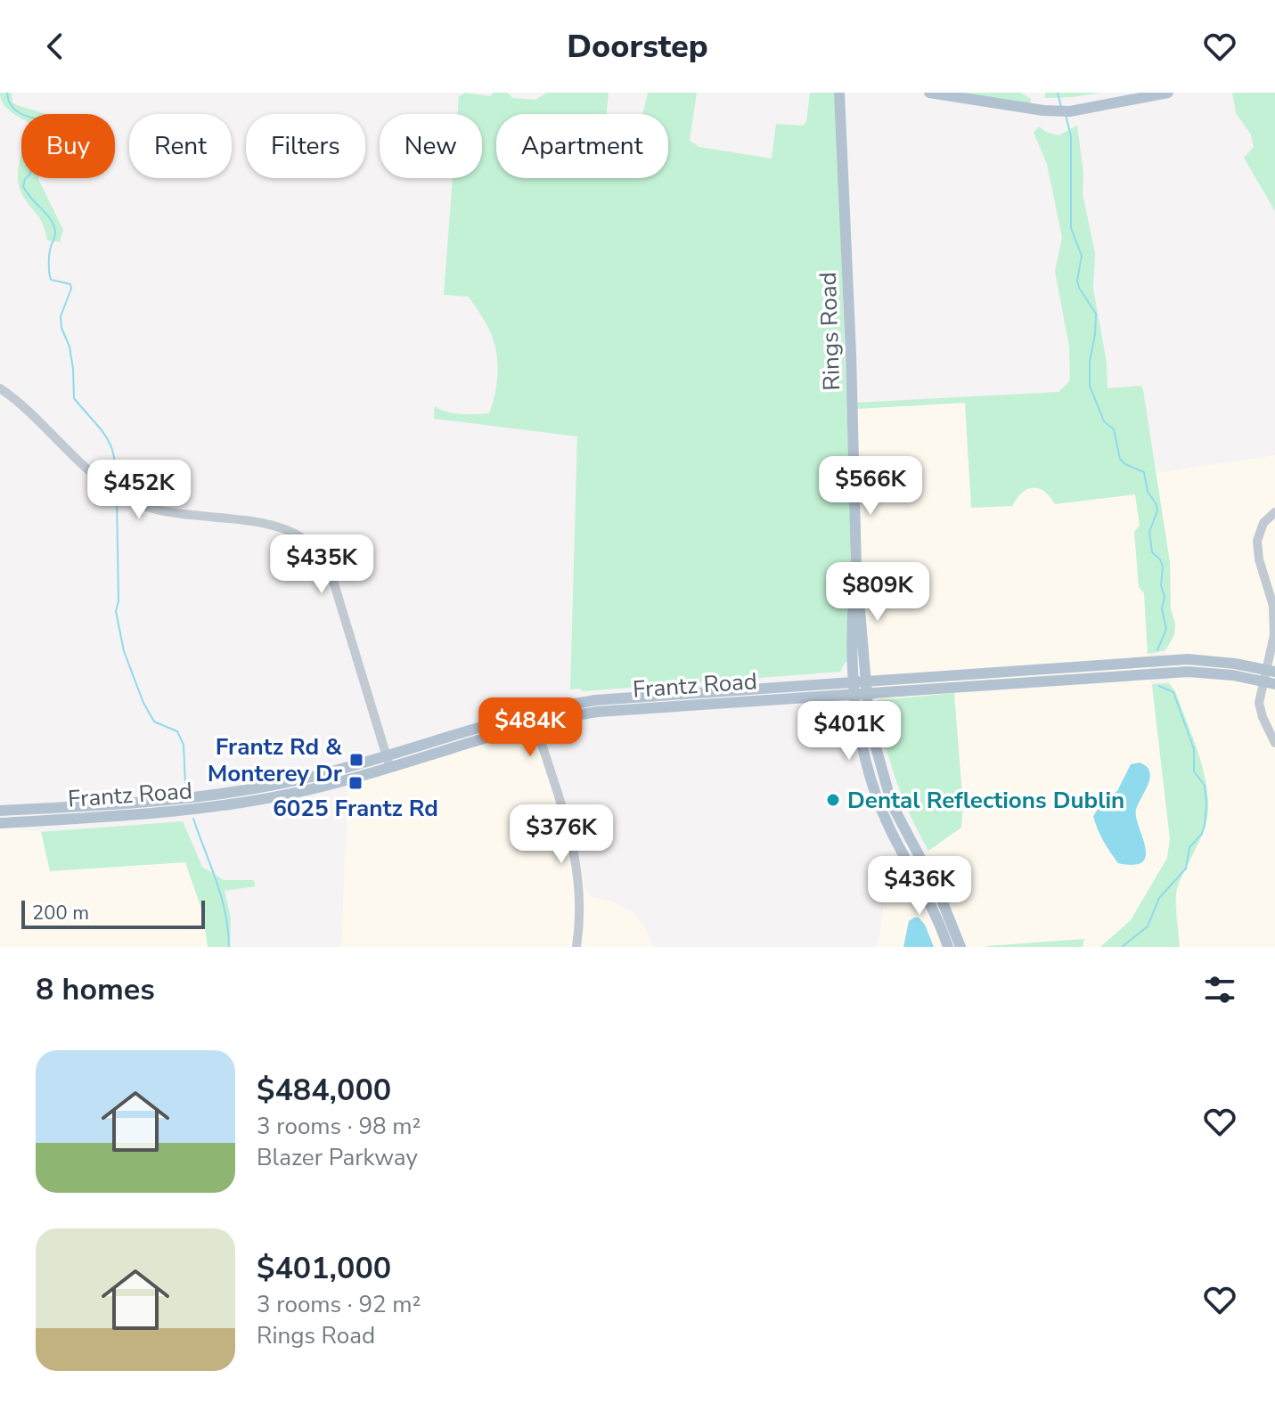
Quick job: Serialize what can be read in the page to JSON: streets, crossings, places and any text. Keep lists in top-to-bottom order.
{
  "streets": {
    "main road": ["Rings Road", "Frantz Road"]
  },
  "crossings": [
    ["Rings Road", "Frantz Road"]
  ],
  "places": {
    "transit": ["Frantz Rd & Monterey Dr", "6025 Frantz Rd"],
    "other": ["Dental Reflections Dublin"]
  },
  "scale_bar": "200 m",
  "page": {
    "header": "Doorstep",
    "chip": [
      "Buy",
      "Rent",
      "Filters",
      "New",
      "Apartment"
    ],
    "price": [
      "$566K",
      "$452K",
      "$435K",
      "$809K",
      "$484K",
      "$401K",
      "$376K",
      "$436K"
    ],
    "scale": "200 m",
    "heading": "8 homes",
    "list": [
      {
        "name": "$484,000",
        "note": "3 rooms · 98 m² · Blazer Parkway"
      },
      {
        "name": "$401,000",
        "note": "3 rooms · 92 m² · Rings Road"
      }
    ]
  }
}
